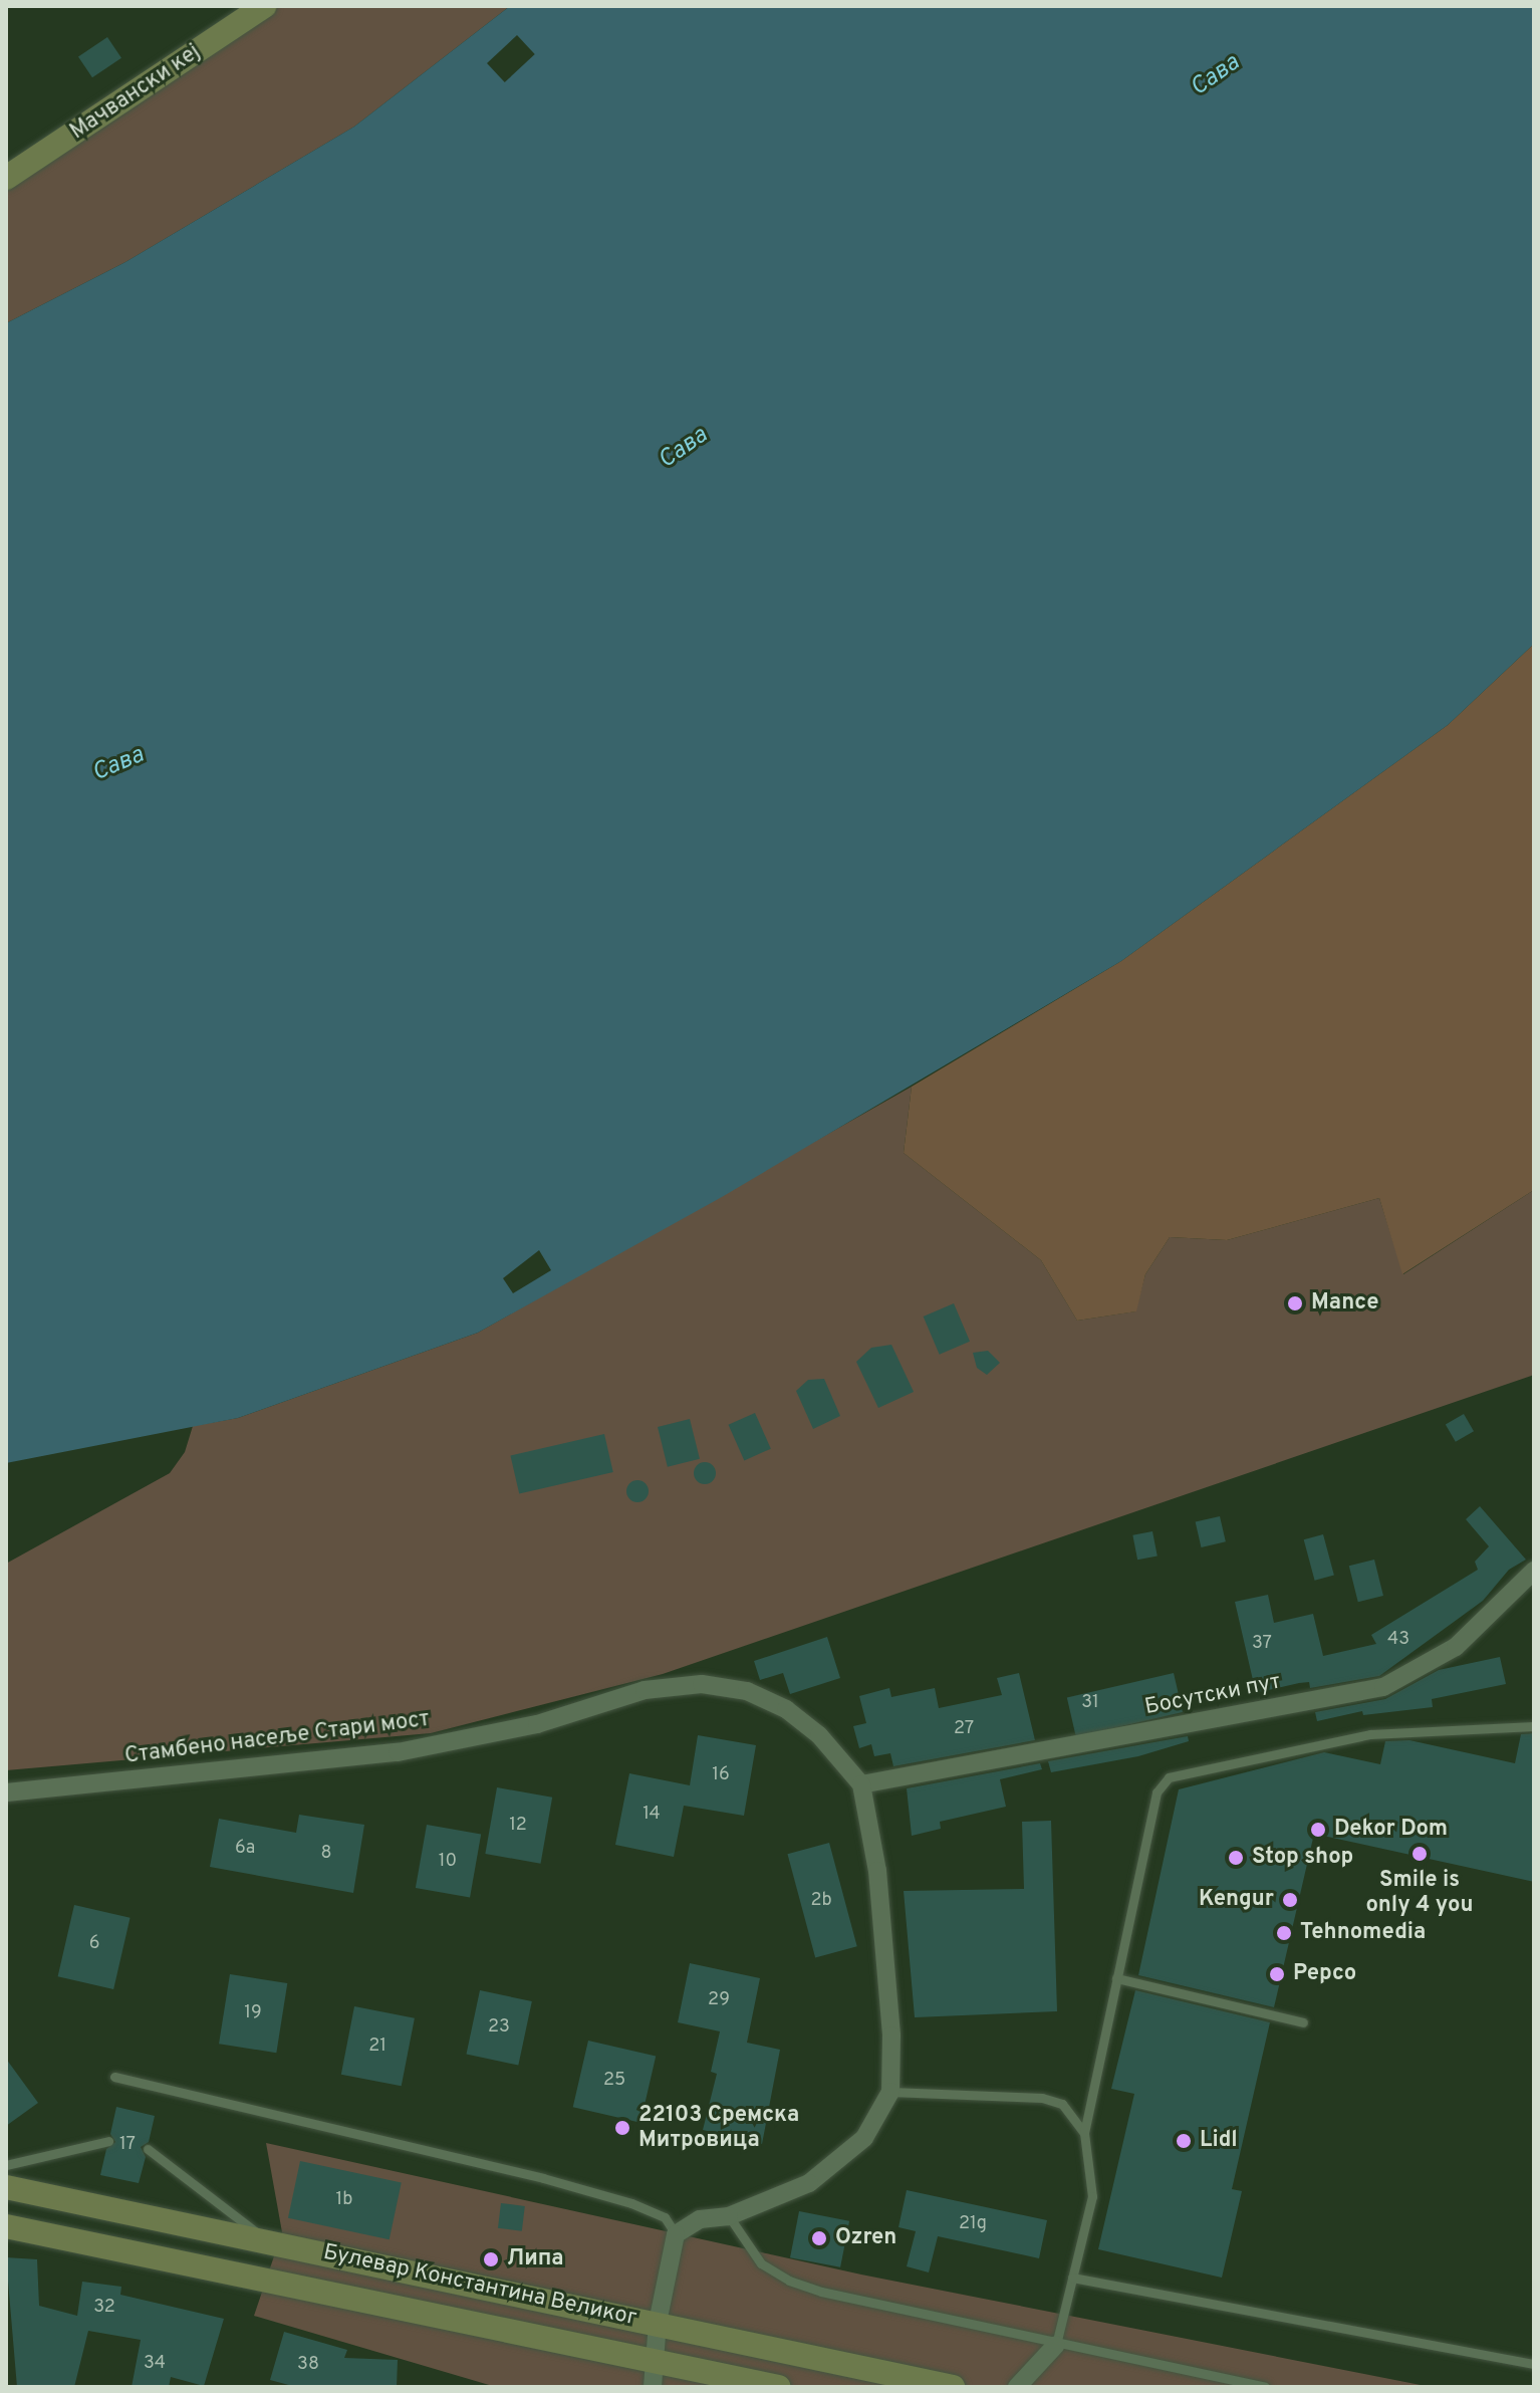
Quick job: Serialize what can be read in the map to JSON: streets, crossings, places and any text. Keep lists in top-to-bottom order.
{
  "streets": {
    "main road": ["Мачвански кеј", "Булевар Константина Великог"],
    "street": ["Босутски пут", "Стамбено насеље Стари мост"]
  },
  "crossings": [
    ["Босутски пут", "Стамбено насеље Стари мост"]
  ],
  "water": ["Сава"],
  "places": [
    "Mance",
    "Dekor Dom",
    "Smile is only 4 you",
    "Stop shop",
    "Kengur",
    "Tehnomedia",
    "Pepco",
    "22103 Сремска Митровица",
    "Lidl",
    "Ozren",
    "Липа"
  ],
  "house_numbers": [
    "43",
    "37",
    "31",
    "27",
    "16",
    "14",
    "12",
    "6a",
    "8",
    "10",
    "2b",
    "6",
    "29",
    "19",
    "23",
    "21",
    "25",
    "17",
    "1b",
    "21g",
    "32",
    "34",
    "38"
  ]
}
